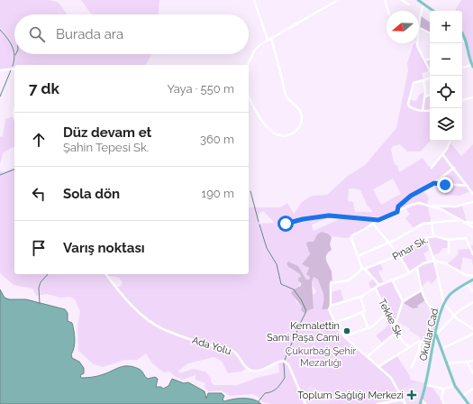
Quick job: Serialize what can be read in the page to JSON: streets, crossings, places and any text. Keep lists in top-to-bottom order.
{
  "streets": {
    "main road": ["Okullar Cad."],
    "street": ["Pınar Sk.", "Tekke Sk.", "Ada Yolu"]
  },
  "parks": ["Çukurbağ Şehir Mezarlığı"],
  "places": {
    "other": ["Kemalettin Sami Paşa Cami"],
    "health": ["Toplum Sağlığı Merkezi"]
  },
  "north": "left",
  "page": {
    "map_buttons": ["+", "−"],
    "search": "Burada ara",
    "heading": ["7 dk", "Yaya · 550 m"],
    "list": [
      ["Düz devam et", "Şahin Tepesi Sk.", "360 m"],
      ["Sola dön", "190 m"],
      "Varış noktası"
    ]
  }
}
